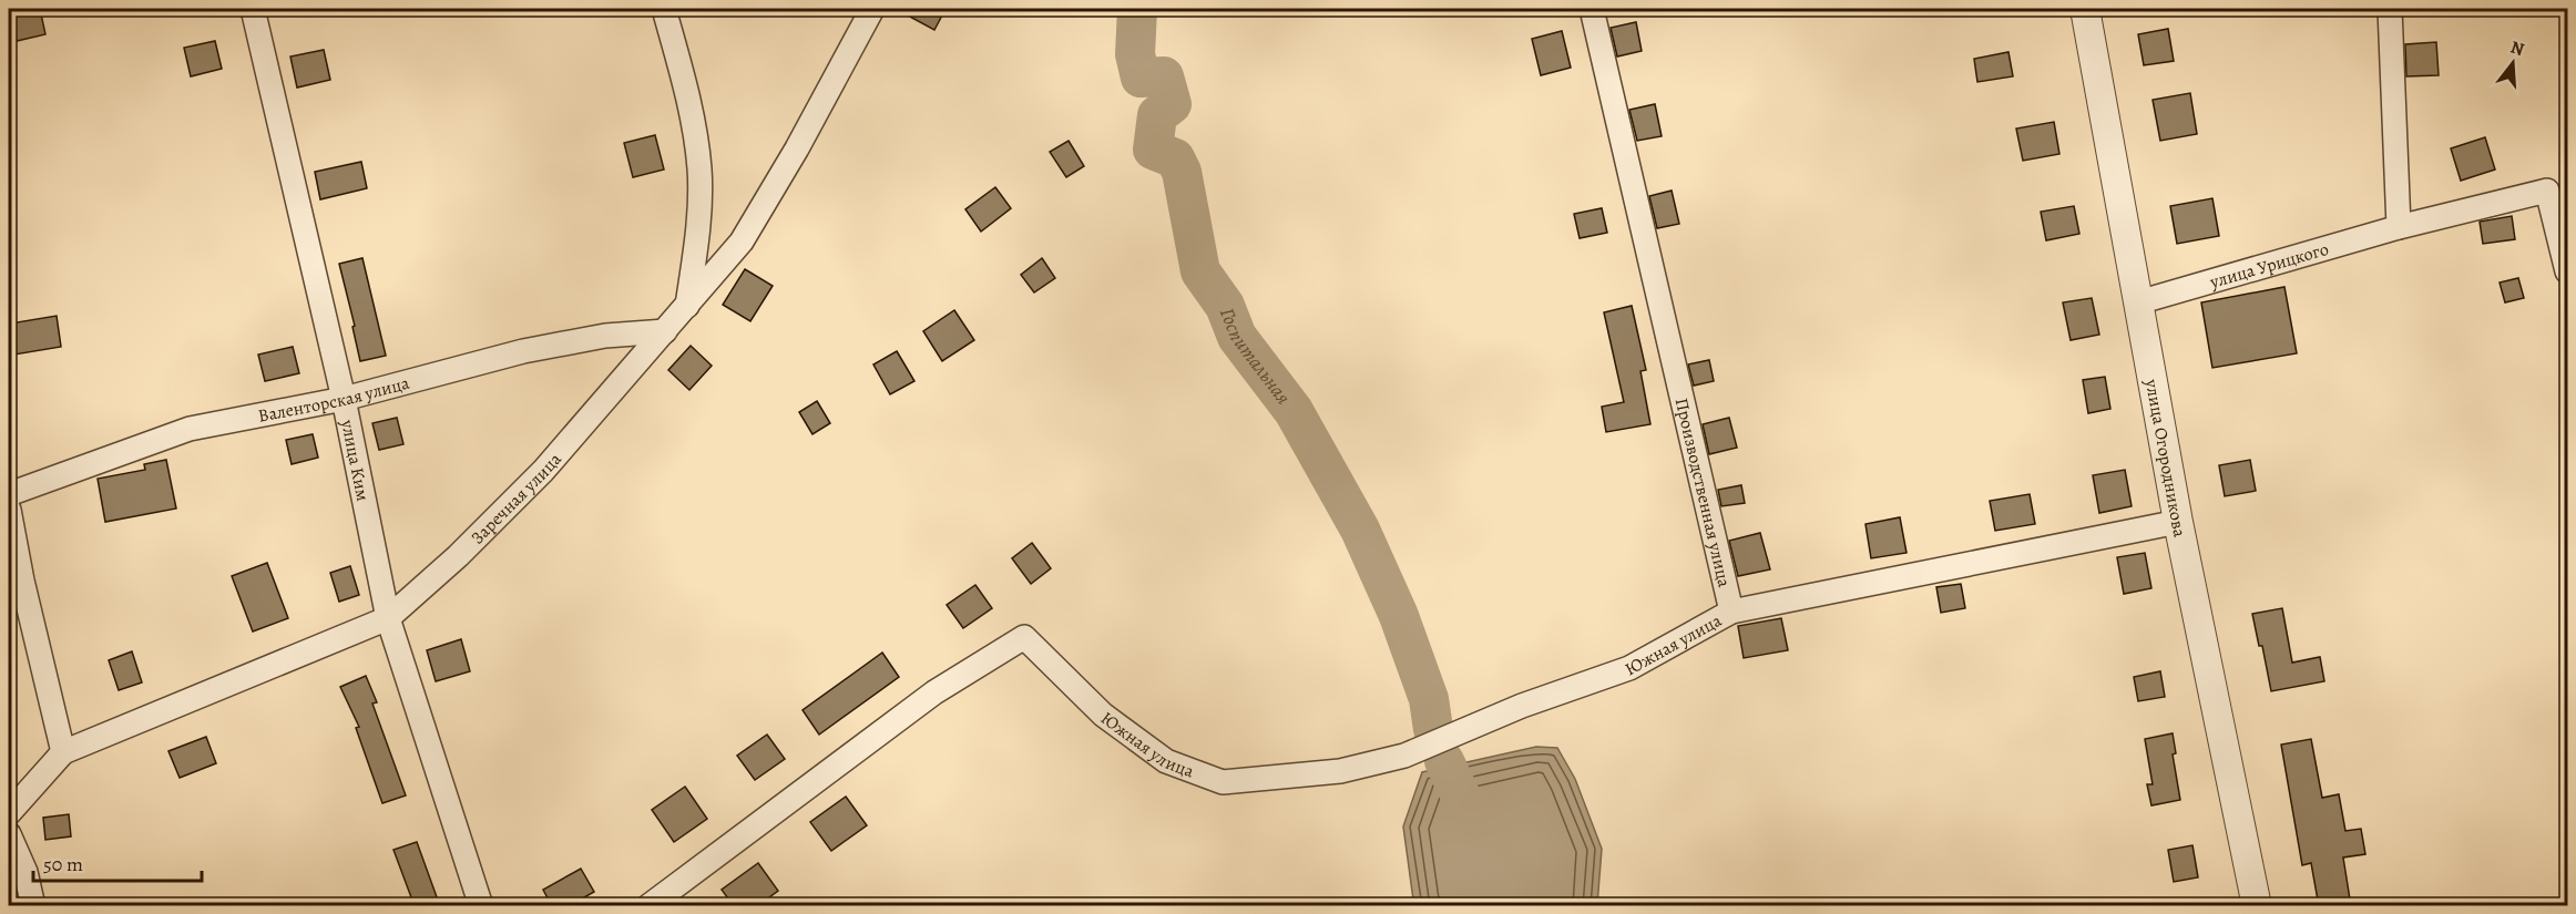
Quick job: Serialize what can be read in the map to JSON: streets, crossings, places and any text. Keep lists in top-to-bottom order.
{
  "streets": {
    "street": [
      "улица Урицкого",
      "Валенторская улица",
      "улица Огородникова",
      "улица Ким",
      "Производственная улица",
      "Заречная улица",
      "Южная улица"
    ]
  },
  "crossings": [
    ["улица Урицкого", "улица Огородникова"],
    ["Валенторская улица", "улица Ким"],
    ["Валенторская улица", "Заречная улица"],
    ["улица Огородникова", "Производственная улица"],
    ["улица Ким", "Заречная улица"],
    ["Производственная улица", "Южная улица"]
  ],
  "water": ["Госпитальная"],
  "scale_bar": "50 m",
  "north": "top"
}
